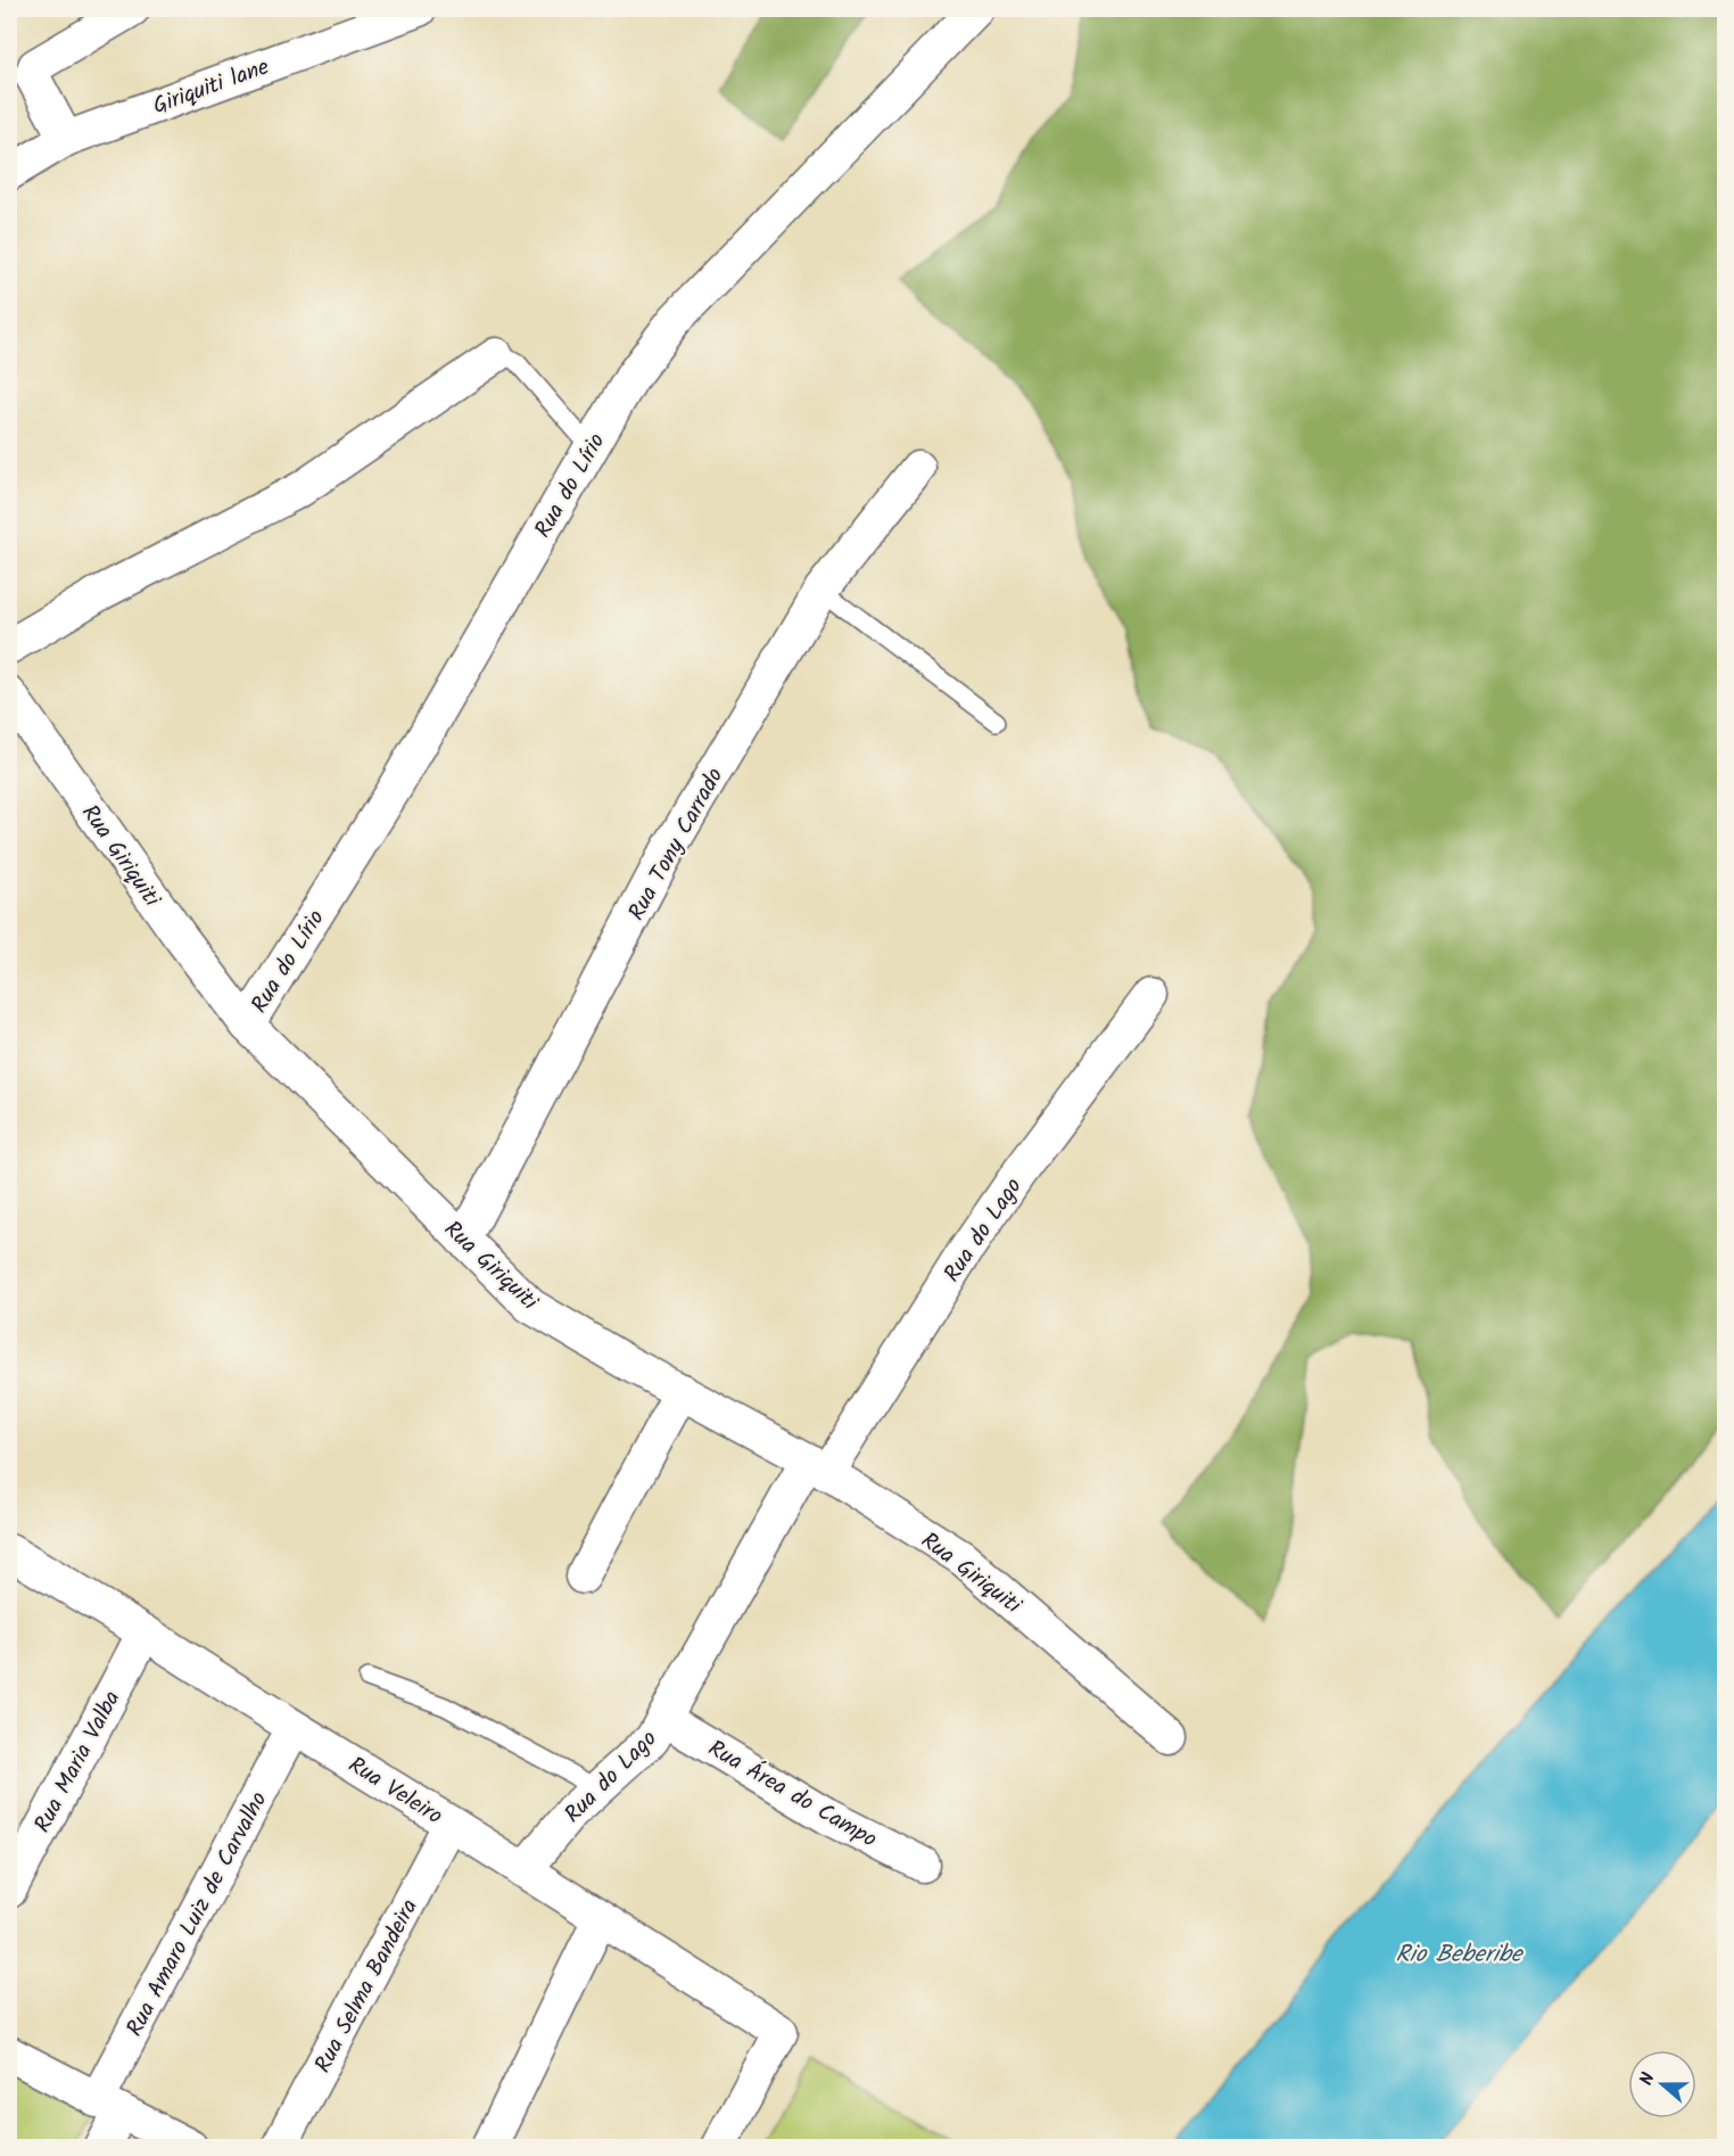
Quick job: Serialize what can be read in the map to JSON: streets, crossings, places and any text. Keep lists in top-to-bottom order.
{
  "streets": {
    "street": [
      "Giriquiti lane",
      "Rua do Lírio",
      "Rua Tony Carrado",
      "Rua Giriquiti",
      "Rua do Lago",
      "Rua Maria Valba",
      "Rua Veleiro",
      "Rua Área do Campo",
      "Rua Amaro Luiz de Carvalho",
      "Rua Selma Bandeira"
    ]
  },
  "crossings": [
    ["Rua do Lírio", "Rua Giriquiti"],
    ["Rua Tony Carrado", "Rua Giriquiti"],
    ["Rua Giriquiti", "Rua do Lago"],
    ["Rua do Lago", "Rua Veleiro"],
    ["Rua do Lago", "Rua Área do Campo"],
    ["Rua Maria Valba", "Rua Veleiro"],
    ["Rua Veleiro", "Rua Amaro Luiz de Carvalho"],
    ["Rua Veleiro", "Rua Selma Bandeira"]
  ],
  "water": ["Rio Beberibe"],
  "north": "left"
}
